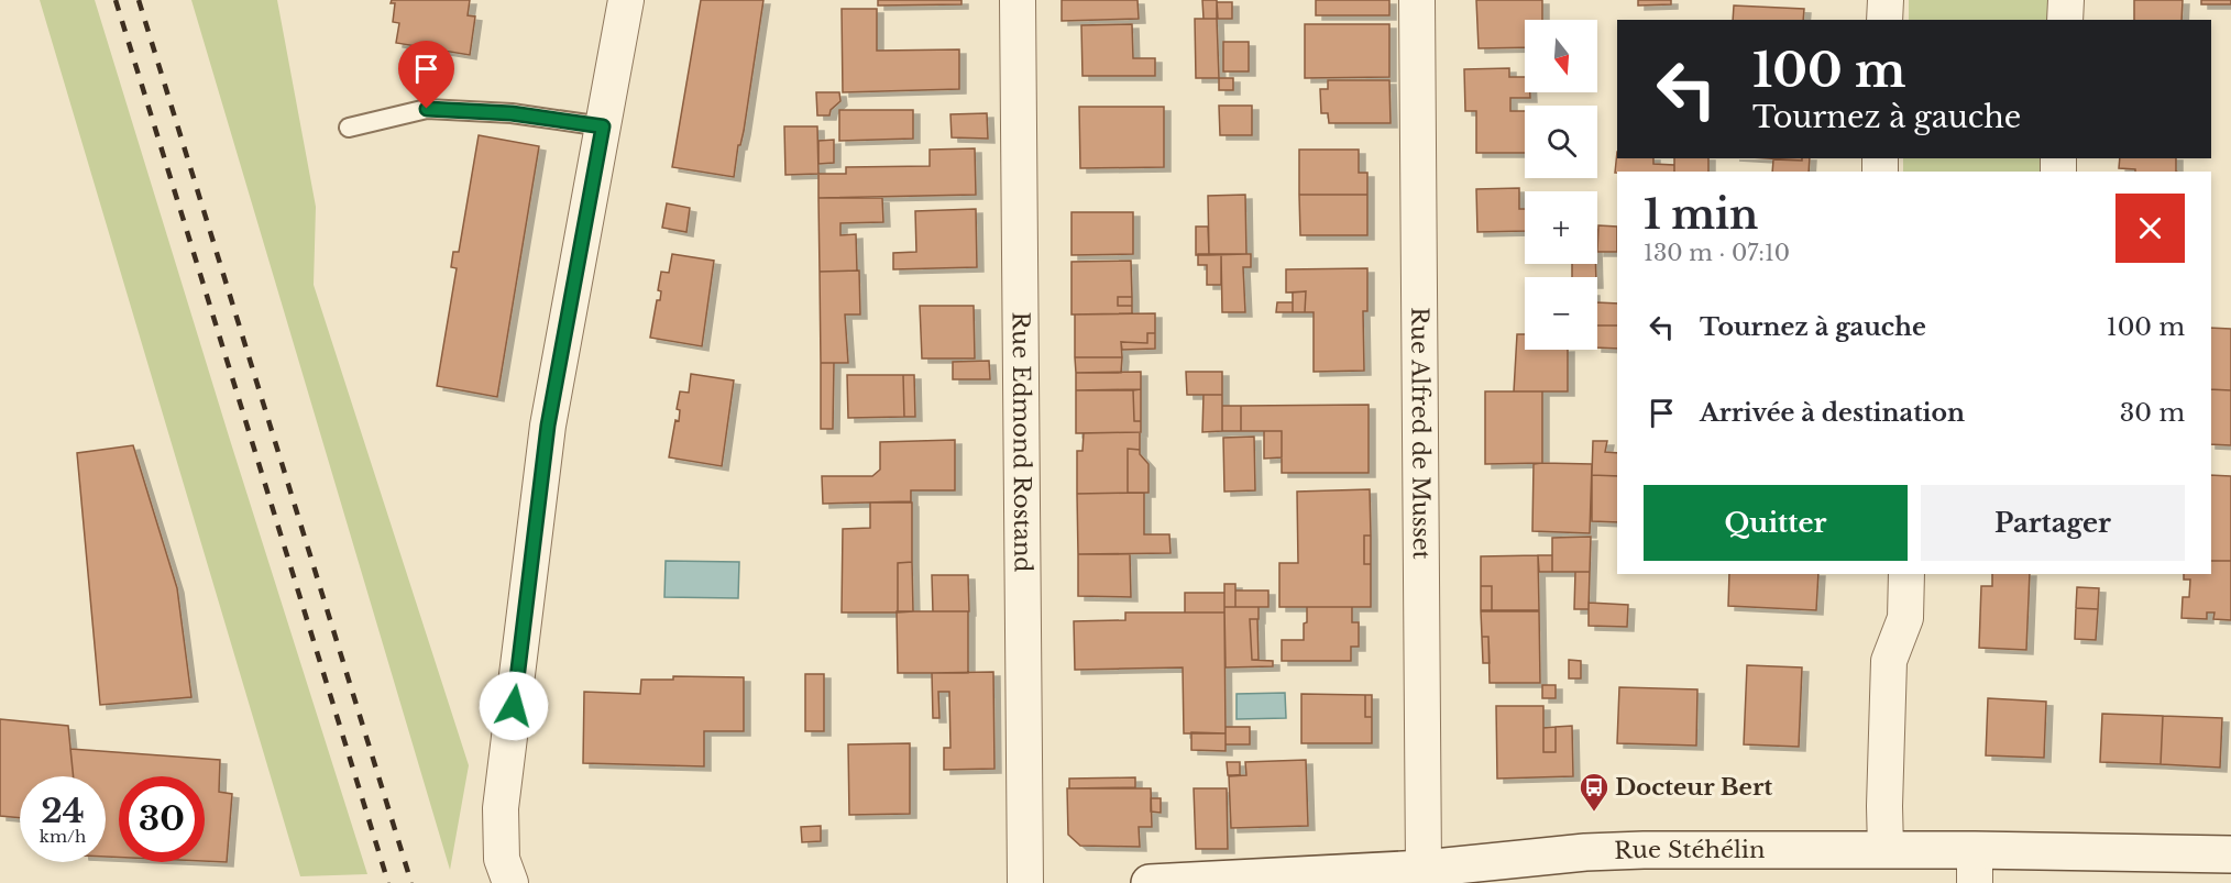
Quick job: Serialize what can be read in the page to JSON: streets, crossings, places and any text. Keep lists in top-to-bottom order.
{
  "streets": {
    "street": ["Rue Alfred de Musset", "Rue Edmond Rostand", "Rue Stéhélin"]
  },
  "crossings": [
    ["Rue Alfred de Musset", "Rue Stéhélin"]
  ],
  "places": {
    "bus stop": ["Docteur Bert"]
  },
  "north": "bottom",
  "page": {
    "map_buttons": ["+", "−"],
    "turn": ["100 m", "Tournez à gauche"],
    "heading": ["1 min", "130 m · 07:10"],
    "list": [
      {
        "name": "Tournez à gauche",
        "value": "100 m"
      },
      {
        "name": "Arrivée à destination",
        "value": "30 m"
      }
    ],
    "buttons": ["Quitter", "Partager"],
    "speed": "24 km/h",
    "limit": "30"
  }
}
